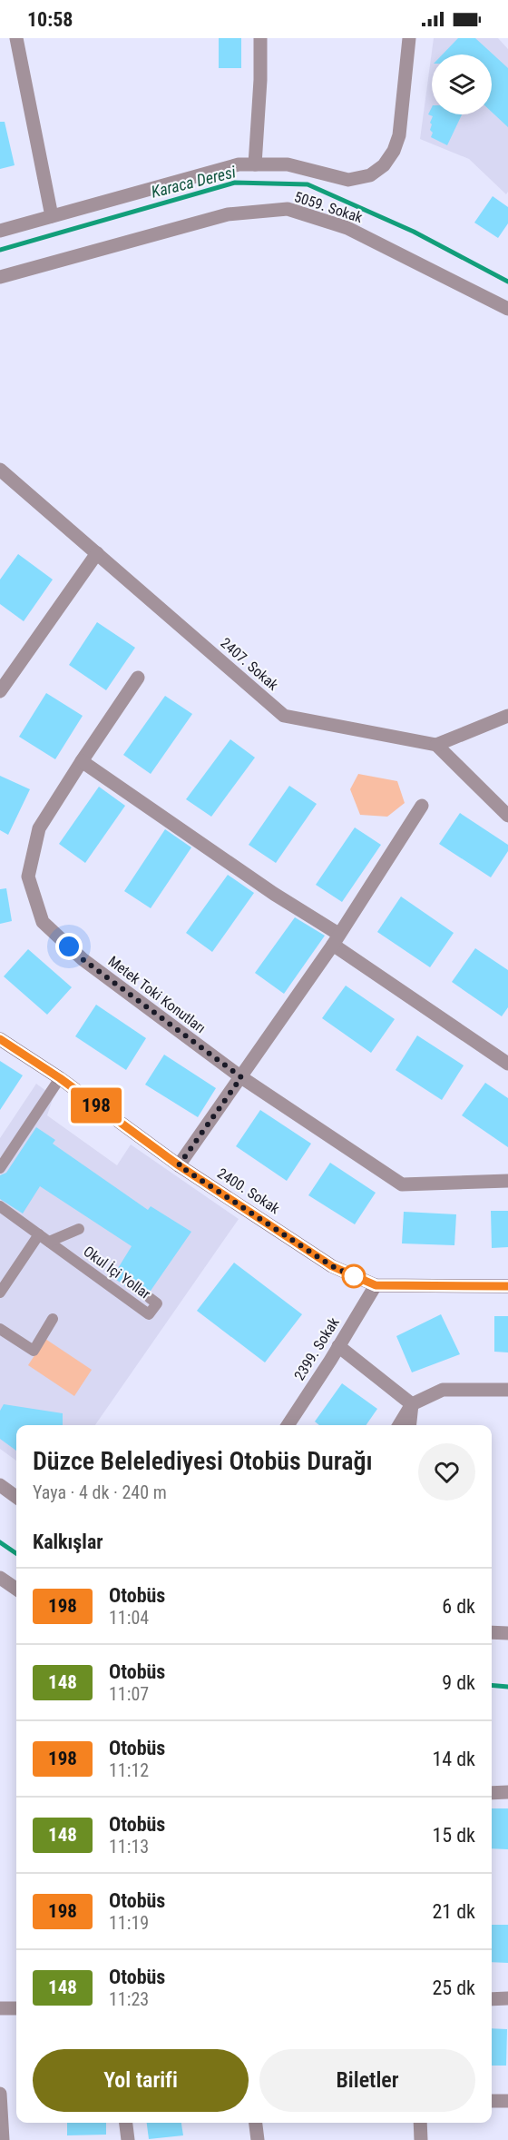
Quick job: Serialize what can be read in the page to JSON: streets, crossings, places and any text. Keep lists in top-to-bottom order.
{
  "streets": {
    "main road": ["2400. Sokak"],
    "street": [
      "5059. Sokak",
      "2407. Sokak",
      "Metek Toki Konutları",
      "Okul İçi Yollar",
      "2399. Sokak"
    ]
  },
  "crossings": [
    ["2400. Sokak", "2399. Sokak"]
  ],
  "water": ["Karaca Deresi"],
  "lines": ["bus line 198"],
  "page": {
    "status": "10:58",
    "on_map": "198",
    "heading": [
      ["Düzce Belelediyesi Otobüs Durağı", "Yaya · 4 dk · 240 m"],
      "Kalkışlar"
    ],
    "list": [
      {
        "mark": "198",
        "name": "Otobüs",
        "note": "11:04",
        "value": "6 dk"
      },
      {
        "mark": "148",
        "name": "Otobüs",
        "note": "11:07",
        "value": "9 dk"
      },
      {
        "mark": "198",
        "name": "Otobüs",
        "note": "11:12",
        "value": "14 dk"
      },
      {
        "mark": "148",
        "name": "Otobüs",
        "note": "11:13",
        "value": "15 dk"
      },
      {
        "mark": "198",
        "name": "Otobüs",
        "note": "11:19",
        "value": "21 dk"
      },
      {
        "mark": "148",
        "name": "Otobüs",
        "note": "11:23",
        "value": "25 dk"
      }
    ],
    "buttons": ["Yol tarifi", "Biletler"]
  }
}
